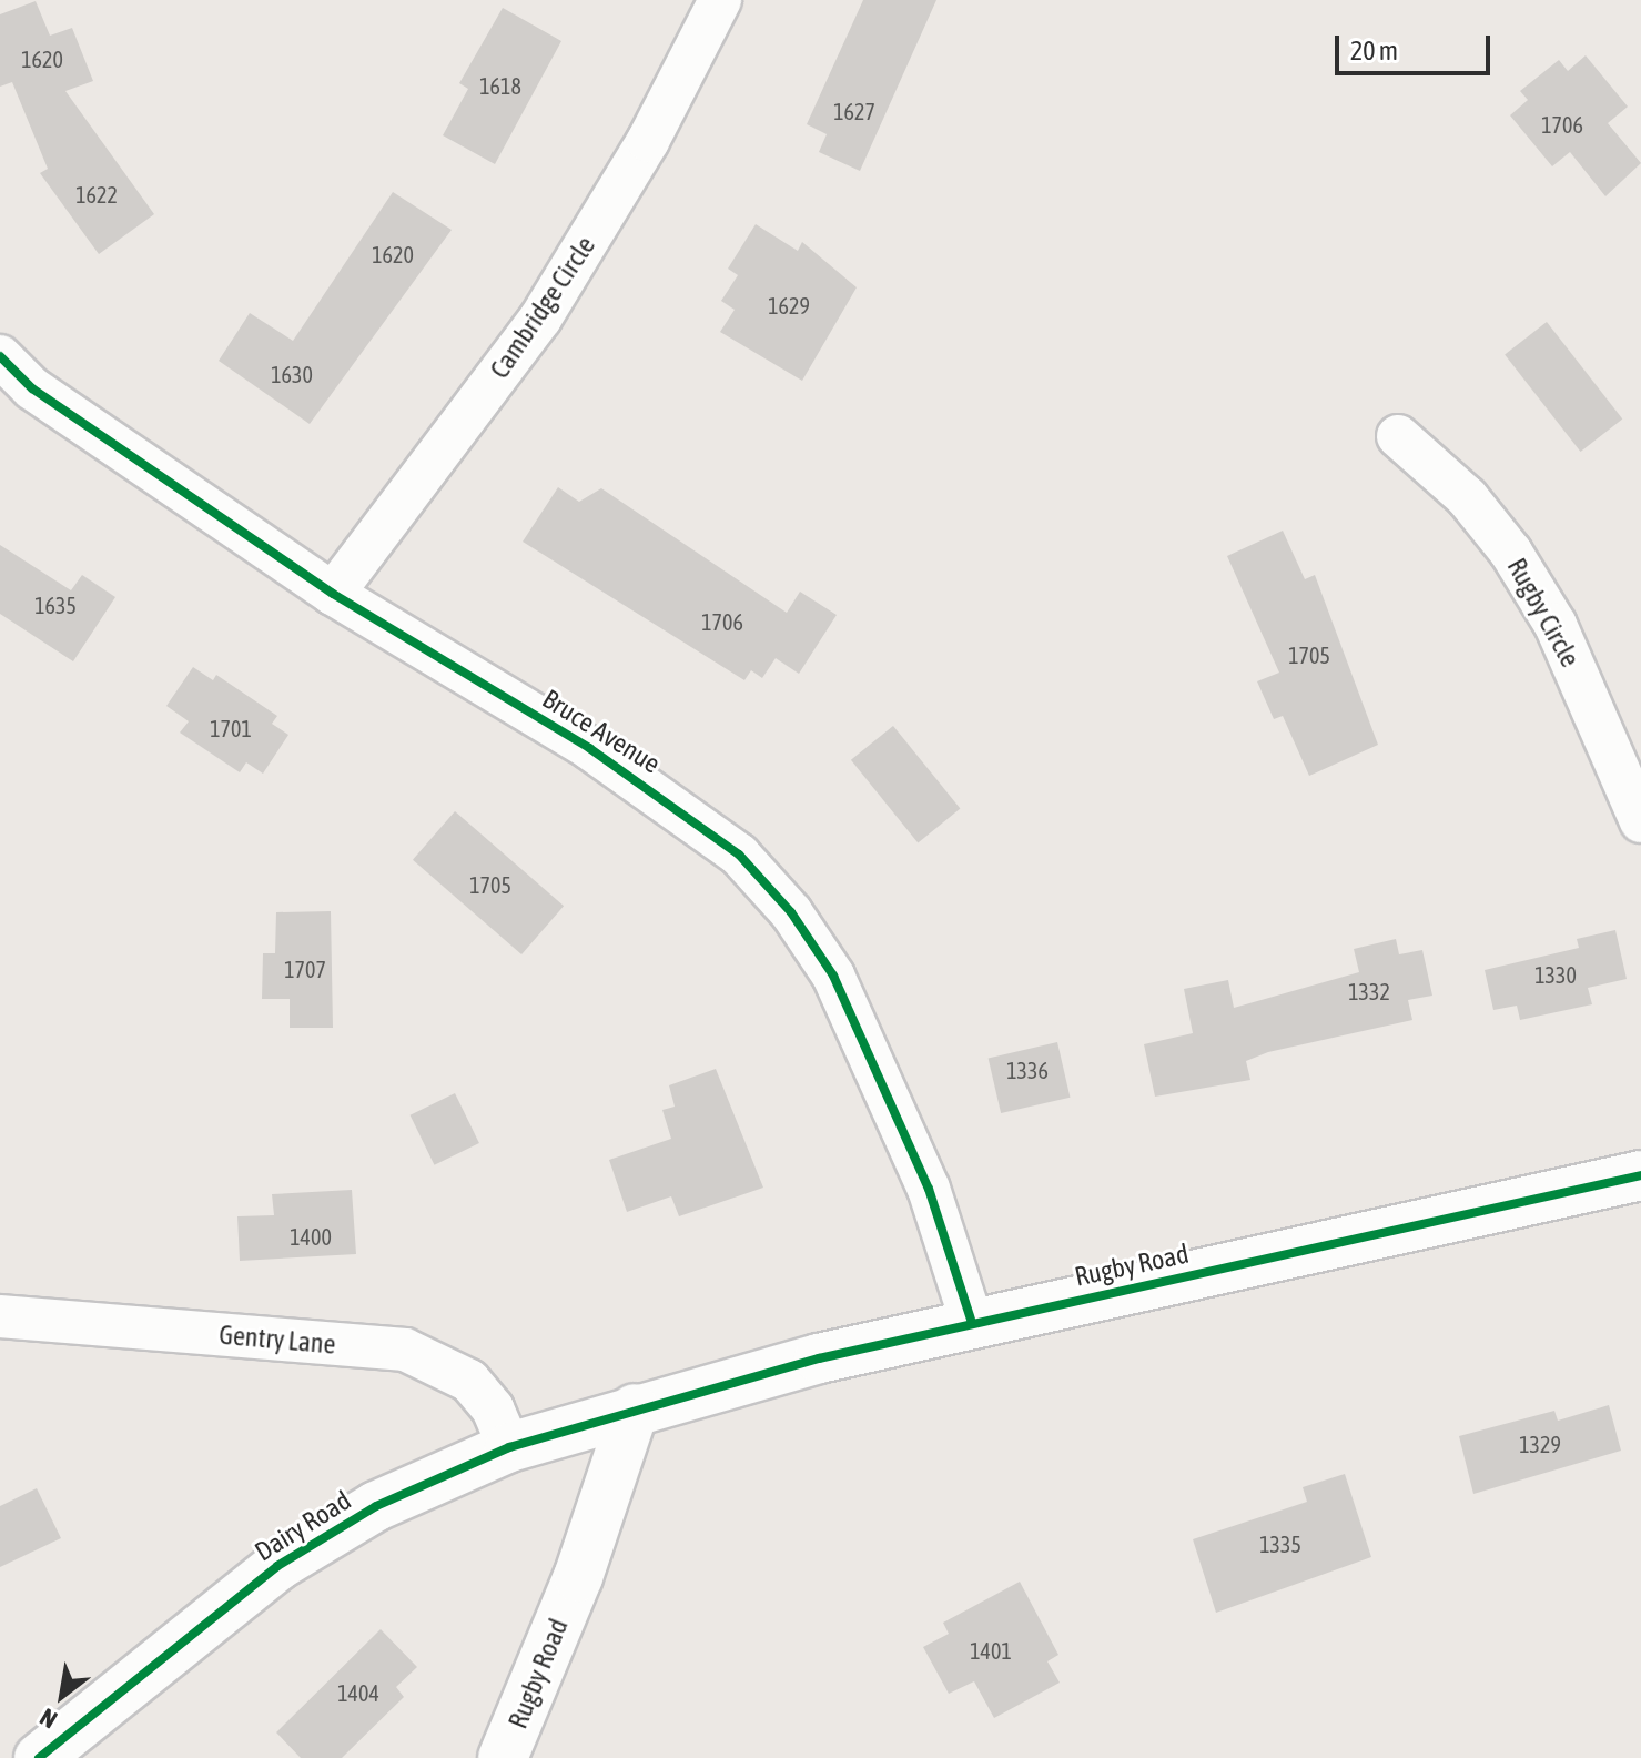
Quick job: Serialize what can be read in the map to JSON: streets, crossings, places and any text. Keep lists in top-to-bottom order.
{
  "streets": {
    "street": [
      "Cambridge Circle",
      "Rugby Circle",
      "Bruce Avenue",
      "Rugby Road",
      "Gentry Lane",
      "Dairy Road"
    ]
  },
  "crossings": [
    ["Cambridge Circle", "Bruce Avenue"],
    ["Bruce Avenue", "Rugby Road"],
    ["Rugby Road", "Dairy Road"],
    ["Gentry Lane", "Dairy Road"]
  ],
  "house_numbers": [
    "1620",
    "1618",
    "1627",
    "1706",
    "1622",
    "1620",
    "1629",
    "1630",
    "1635",
    "1706",
    "1705",
    "1701",
    "1705",
    "1707",
    "1330",
    "1332",
    "1336",
    "1400",
    "1329",
    "1335",
    "1401",
    "1404"
  ],
  "scale_bar": "20 m",
  "north": "bottom left"
}
